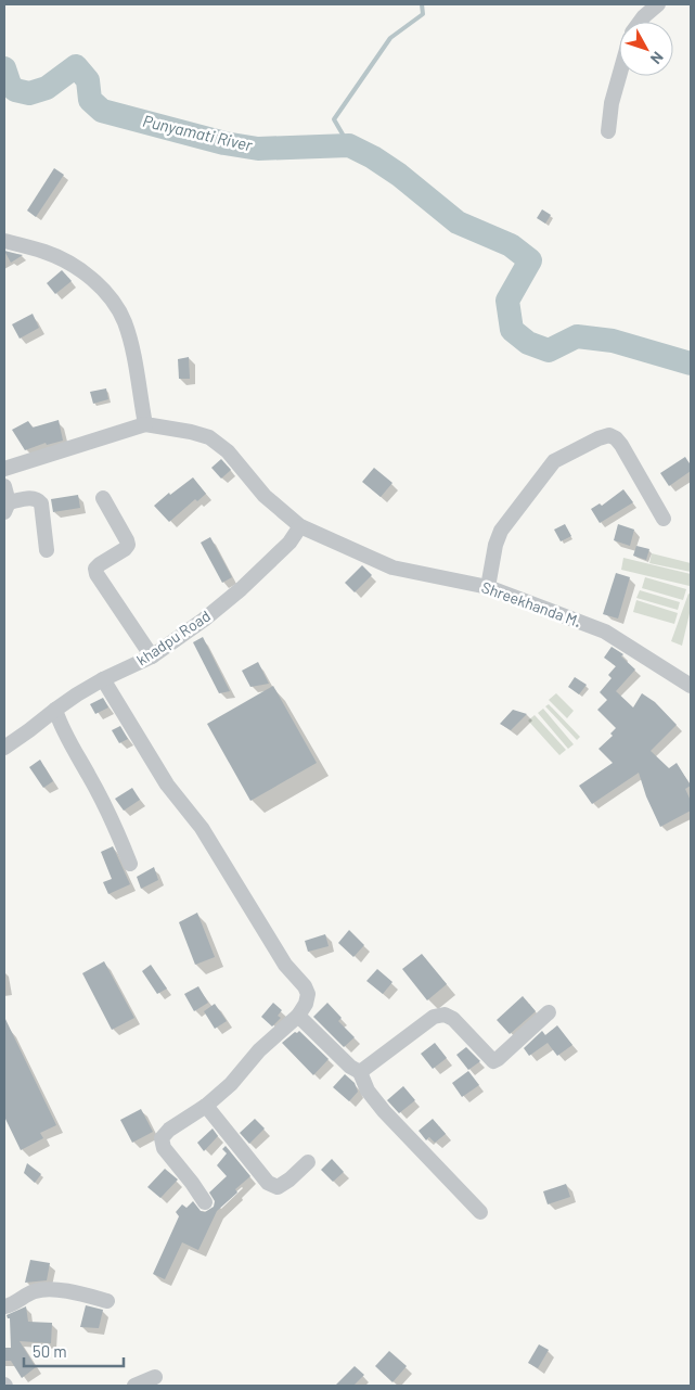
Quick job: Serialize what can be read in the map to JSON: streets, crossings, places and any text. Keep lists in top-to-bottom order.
{
  "streets": {
    "street": ["Shreekhanda M.", "khadpu Road"]
  },
  "crossings": [
    ["Shreekhanda M.", "khadpu Road"]
  ],
  "water": ["Punyamati River"],
  "scale_bar": "50 m",
  "north": "bottom right"
}
